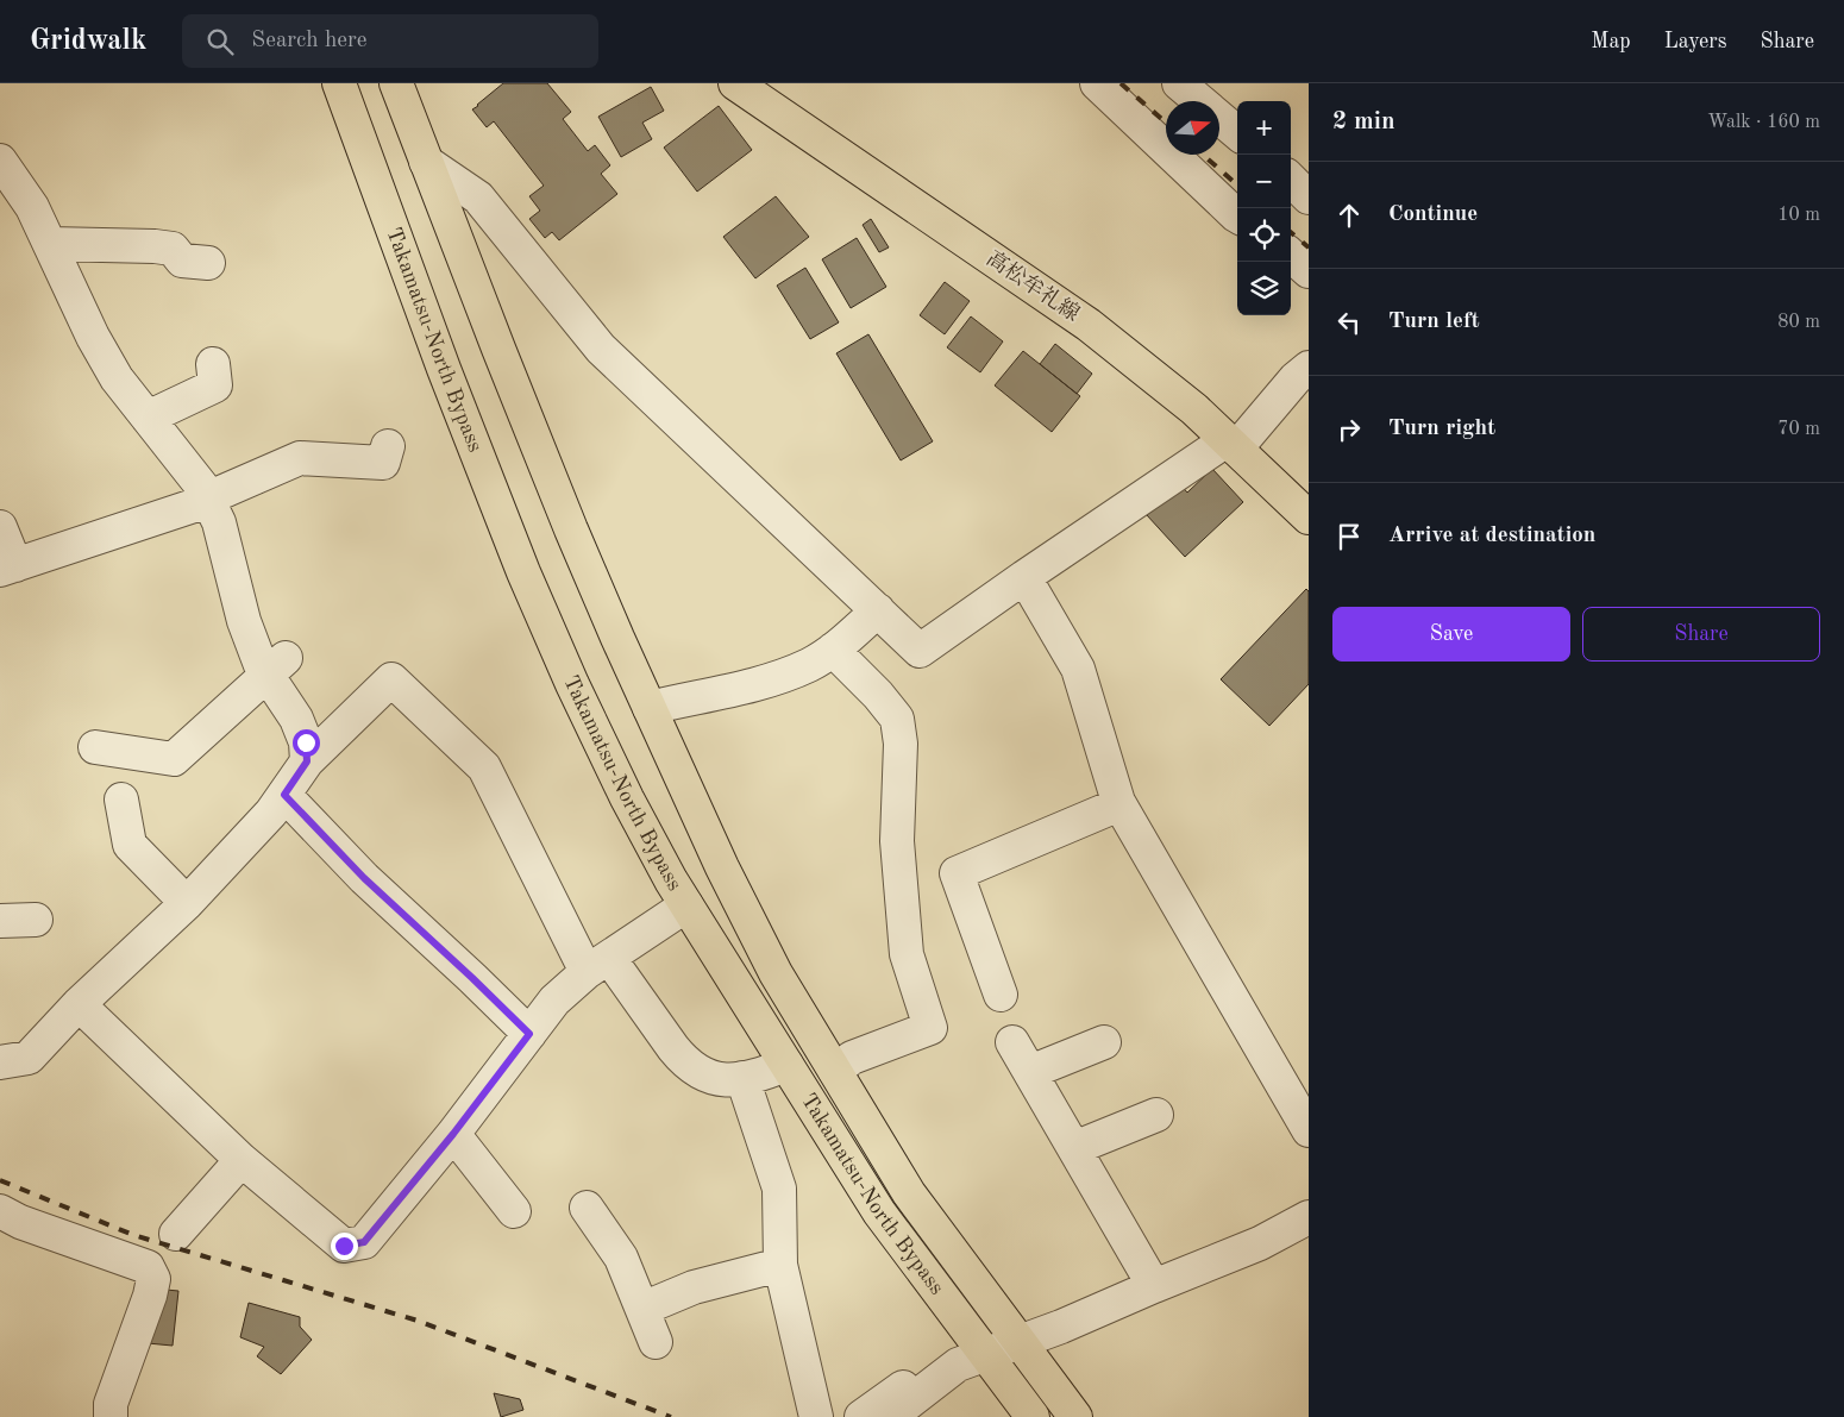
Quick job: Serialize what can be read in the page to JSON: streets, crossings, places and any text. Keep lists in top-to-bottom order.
{
  "streets": {
    "main road": ["高松牟礼線", "Takamatsu-North Bypass"]
  },
  "north": "right",
  "page": {
    "header": "Gridwalk",
    "search": "Search here",
    "nav": ["Map", "Layers", "Share"],
    "heading": ["2 min", "Walk · 160 m"],
    "map_buttons": ["+", "−"],
    "list": [
      ["Continue", "10 m"],
      ["Turn left", "80 m"],
      ["Turn right", "70 m"],
      "Arrive at destination"
    ],
    "buttons": ["Save", "Share"]
  }
}
